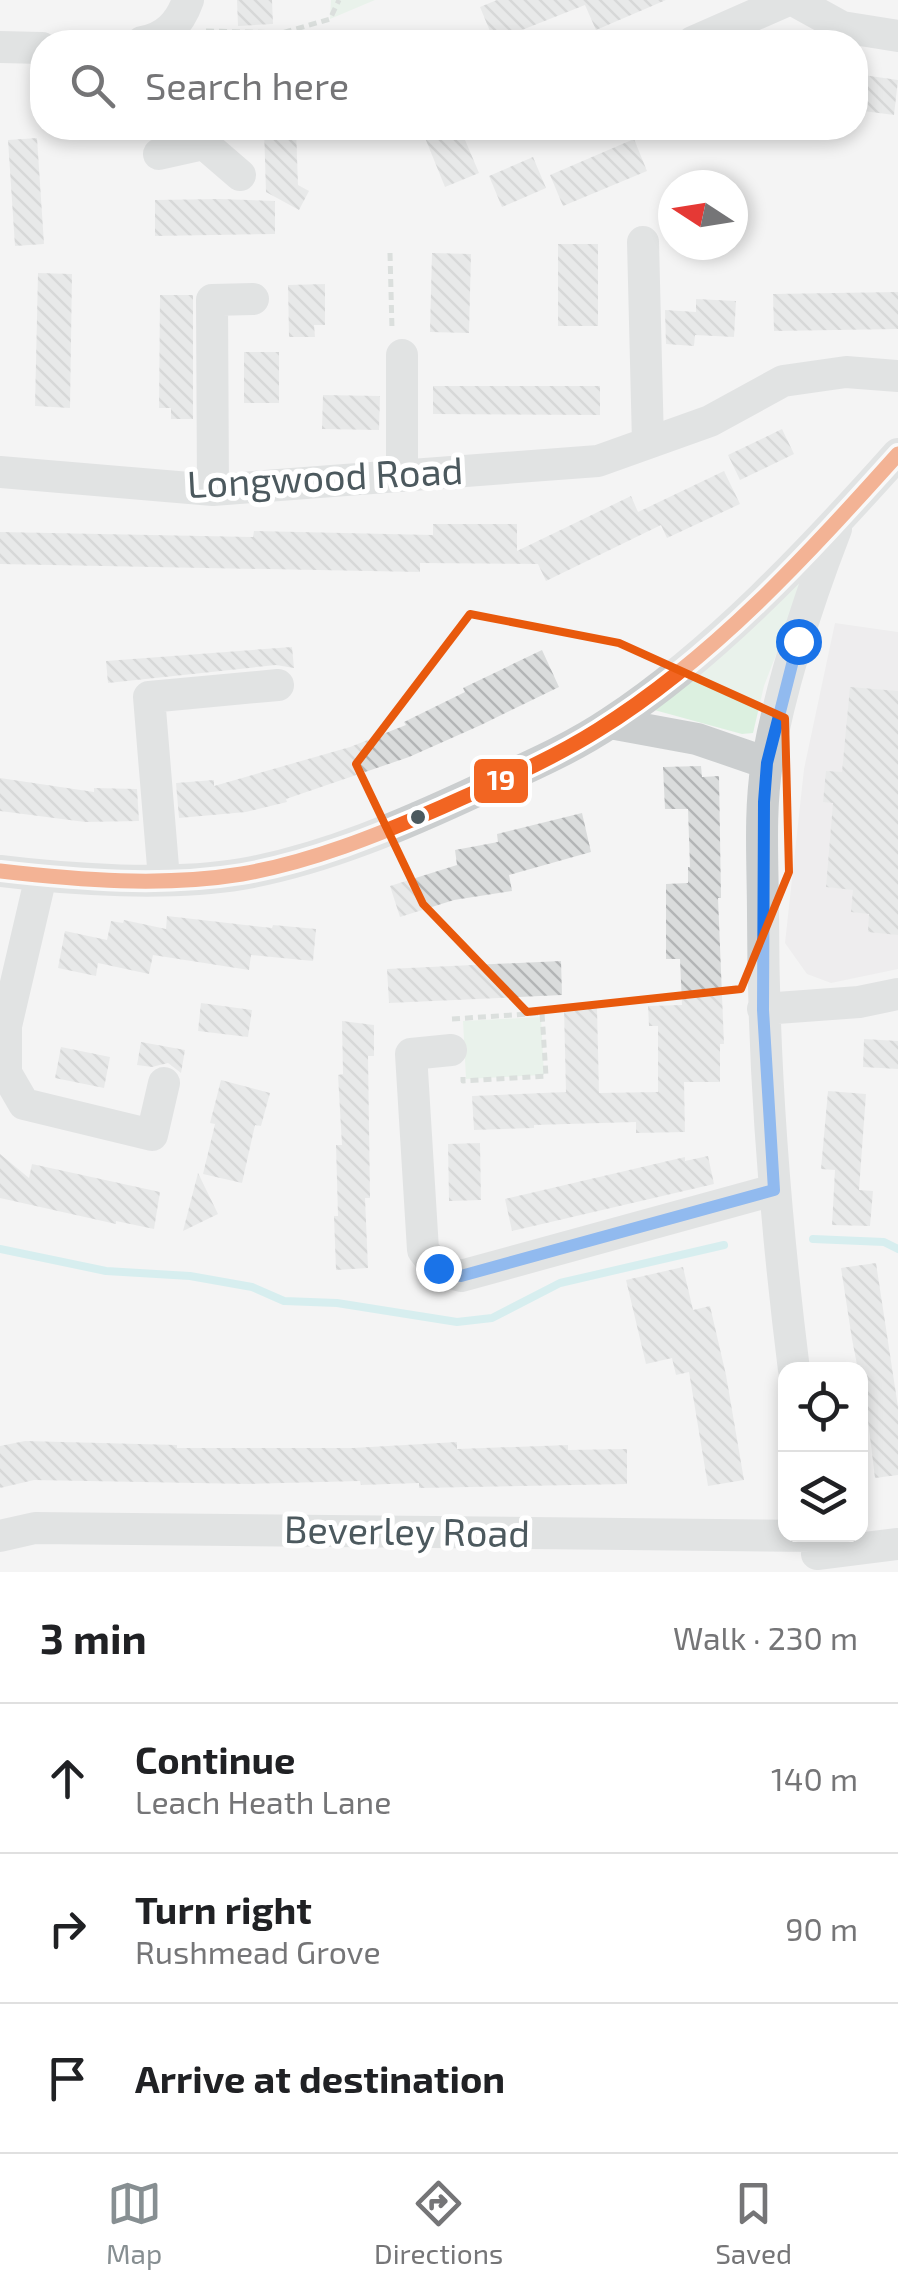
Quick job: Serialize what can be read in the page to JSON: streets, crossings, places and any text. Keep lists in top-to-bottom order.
{
  "streets": {
    "street": ["Longwood Road", "Beverley Road"]
  },
  "lines": ["transit line 19"],
  "north": "left",
  "page": {
    "search": "Search here",
    "heading": ["3 min", "Walk · 230 m"],
    "list": [
      ["Continue", "Leach Heath Lane", "140 m"],
      ["Turn right", "Rushmead Grove", "90 m"],
      "Arrive at destination"
    ],
    "nav": ["Map", "Directions", "Saved"]
  }
}
